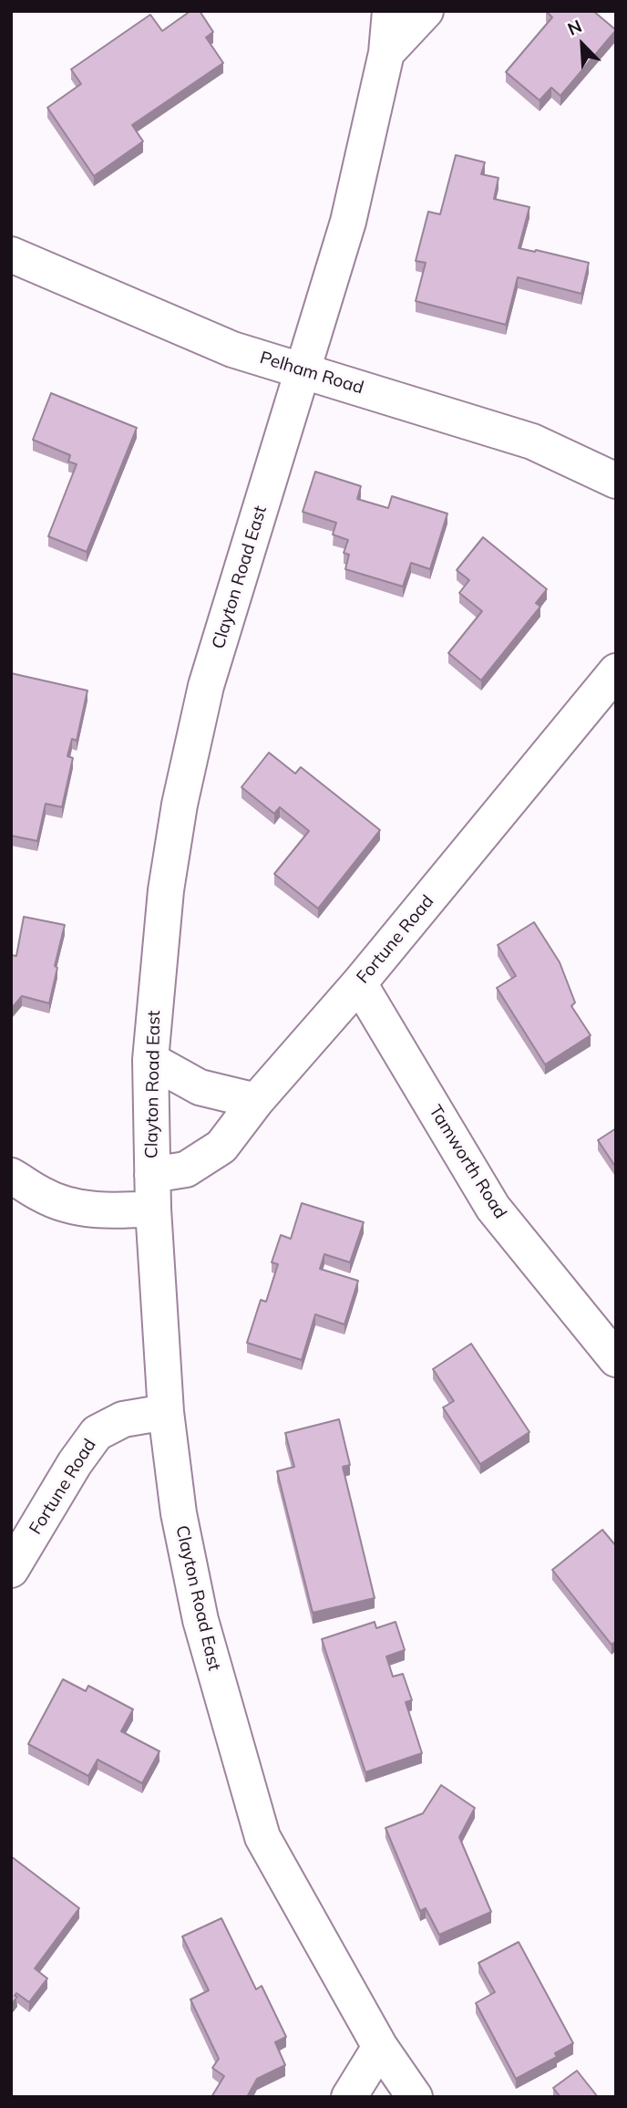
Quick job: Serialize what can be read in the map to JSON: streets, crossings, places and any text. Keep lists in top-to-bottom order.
{
  "streets": {
    "street": [
      "Pelham Road",
      "Clayton Road East",
      "Fortune Road",
      "Tamworth Road"
    ]
  },
  "crossings": [
    ["Pelham Road", "Clayton Road East"],
    ["Clayton Road East", "Fortune Road"],
    ["Fortune Road", "Tamworth Road"]
  ],
  "north": "top left"
}
